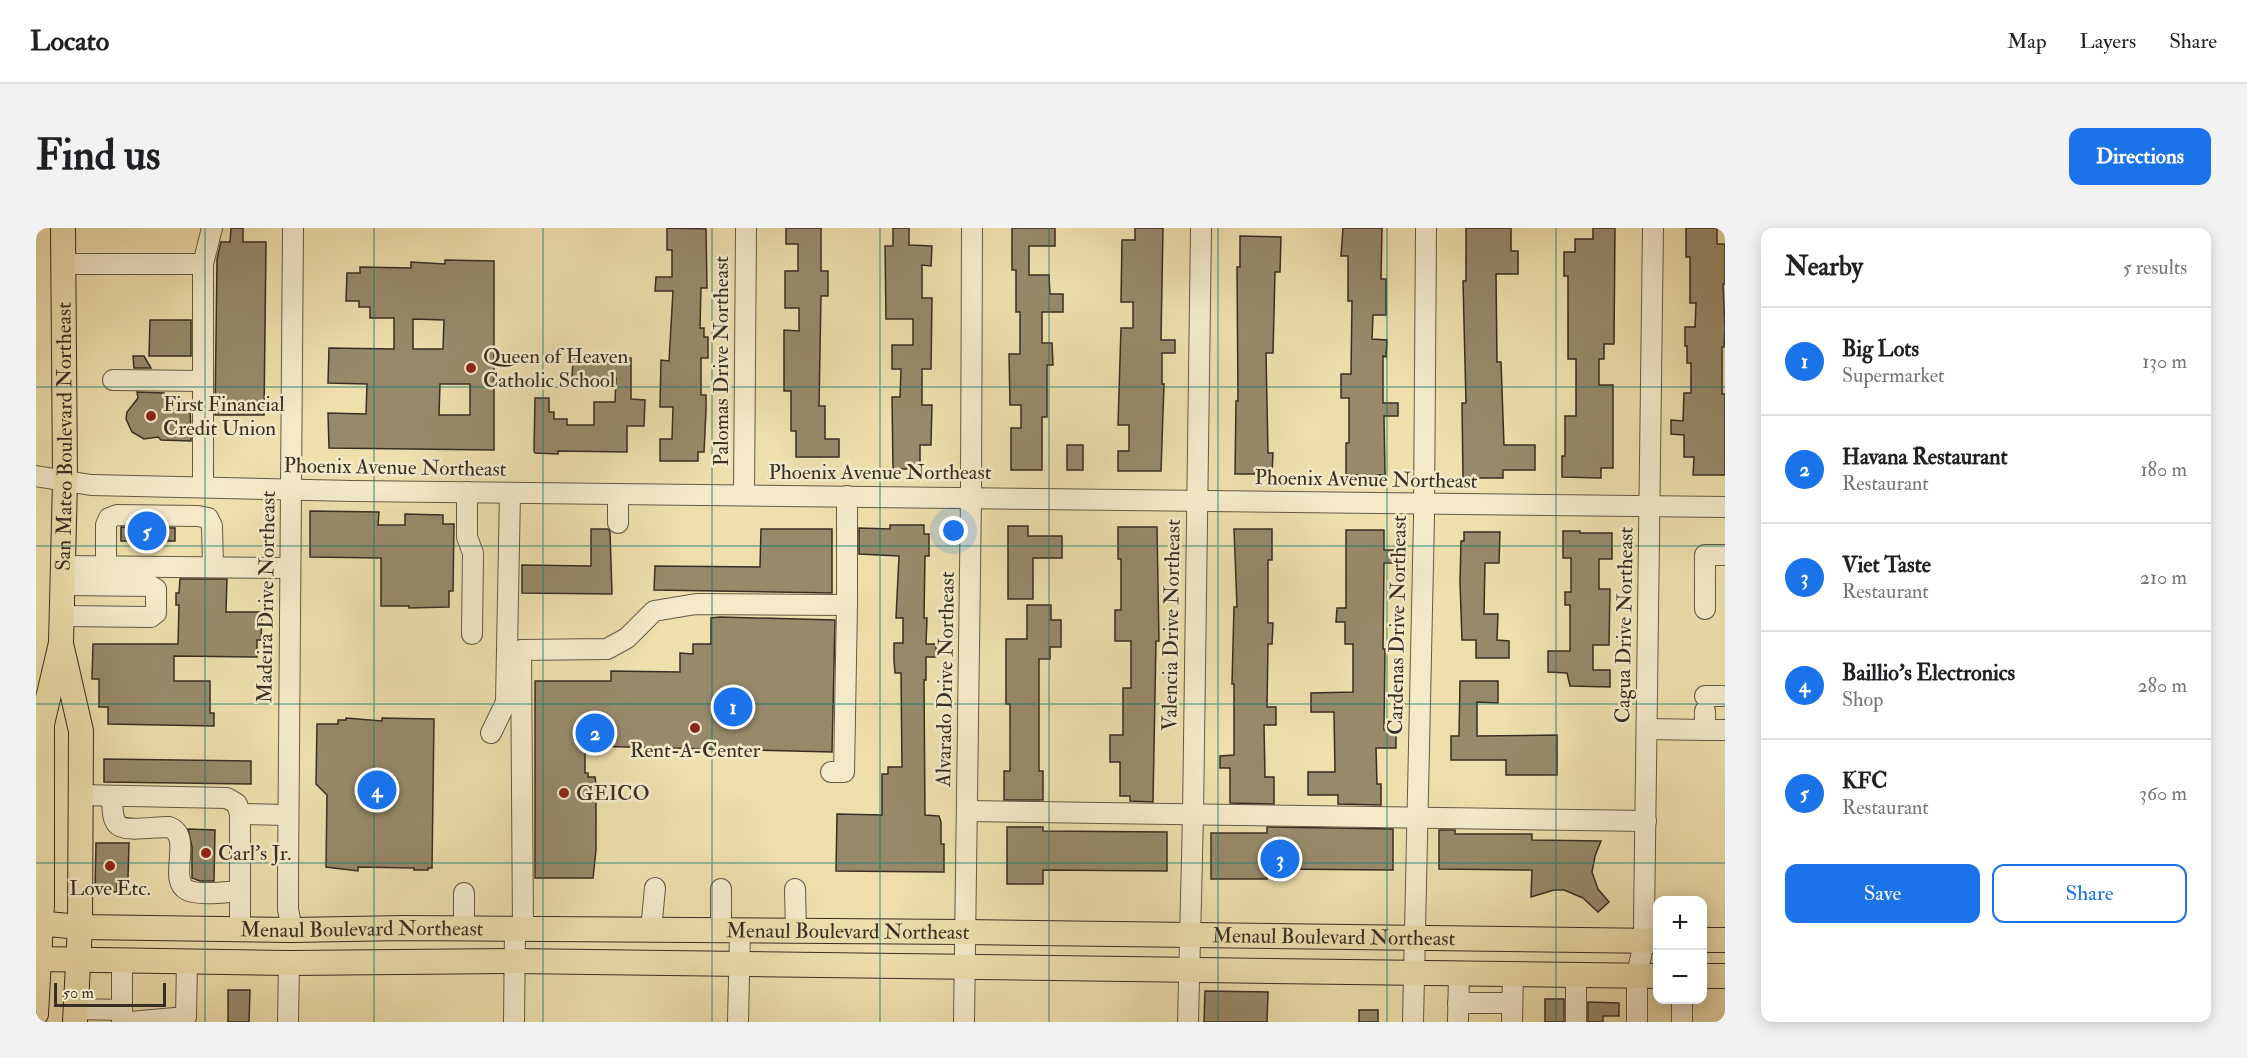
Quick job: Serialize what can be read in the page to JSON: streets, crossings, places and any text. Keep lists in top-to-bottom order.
{
  "streets": {
    "main road": ["San Mateo Boulevard Northeast", "Menaul Boulevard Northeast"],
    "street": [
      "Palomas Drive Northeast",
      "Phoenix Avenue Northeast",
      "Madeira Drive Northeast",
      "Valencia Drive Northeast",
      "Cardenas Drive Northeast",
      "Cagua Drive Northeast",
      "Alvarado Drive Northeast"
    ]
  },
  "crossings": [
    ["Palomas Drive Northeast", "Phoenix Avenue Northeast"],
    ["San Mateo Boulevard Northeast", "Phoenix Avenue Northeast"],
    ["San Mateo Boulevard Northeast", "Menaul Boulevard Northeast"],
    ["Phoenix Avenue Northeast", "Madeira Drive Northeast"],
    ["Phoenix Avenue Northeast", "Valencia Drive Northeast"],
    ["Phoenix Avenue Northeast", "Cardenas Drive Northeast"],
    ["Phoenix Avenue Northeast", "Cagua Drive Northeast"],
    ["Phoenix Avenue Northeast", "Alvarado Drive Northeast"],
    ["Madeira Drive Northeast", "Menaul Boulevard Northeast"],
    ["Valencia Drive Northeast", "Menaul Boulevard Northeast"],
    ["Cardenas Drive Northeast", "Menaul Boulevard Northeast"],
    ["Cagua Drive Northeast", "Menaul Boulevard Northeast"],
    ["Alvarado Drive Northeast", "Menaul Boulevard Northeast"]
  ],
  "places": [
    "Queen of Heaven Catholic School",
    "First Financial Credit Union",
    "Rent-A-Center",
    "GEICO",
    "Carl's Jr.",
    "Love Etc."
  ],
  "scale_bar": "50 m",
  "page": {
    "header": "Locato",
    "nav": ["Map", "Layers", "Share"],
    "buttons": [
      "Directions",
      ["Save", "Share"]
    ],
    "title": "Find us",
    "heading": ["Nearby", "5 results"],
    "list": [
      {
        "mark": "1",
        "name": "Big Lots",
        "note": "Supermarket",
        "value": "130 m"
      },
      {
        "mark": "2",
        "name": "Havana Restaurant",
        "note": "Restaurant",
        "value": "180 m"
      },
      {
        "mark": "3",
        "name": "Viet Taste",
        "note": "Restaurant",
        "value": "210 m"
      },
      {
        "mark": "4",
        "name": "Baillio's Electronics",
        "note": "Shop",
        "value": "280 m"
      },
      {
        "mark": "5",
        "name": "KFC",
        "note": "Restaurant",
        "value": "360 m"
      }
    ],
    "pins": [
      "5",
      "1",
      "2",
      "4",
      "3"
    ],
    "map_buttons": ["+", "−"],
    "scale": "50 m"
  }
}
